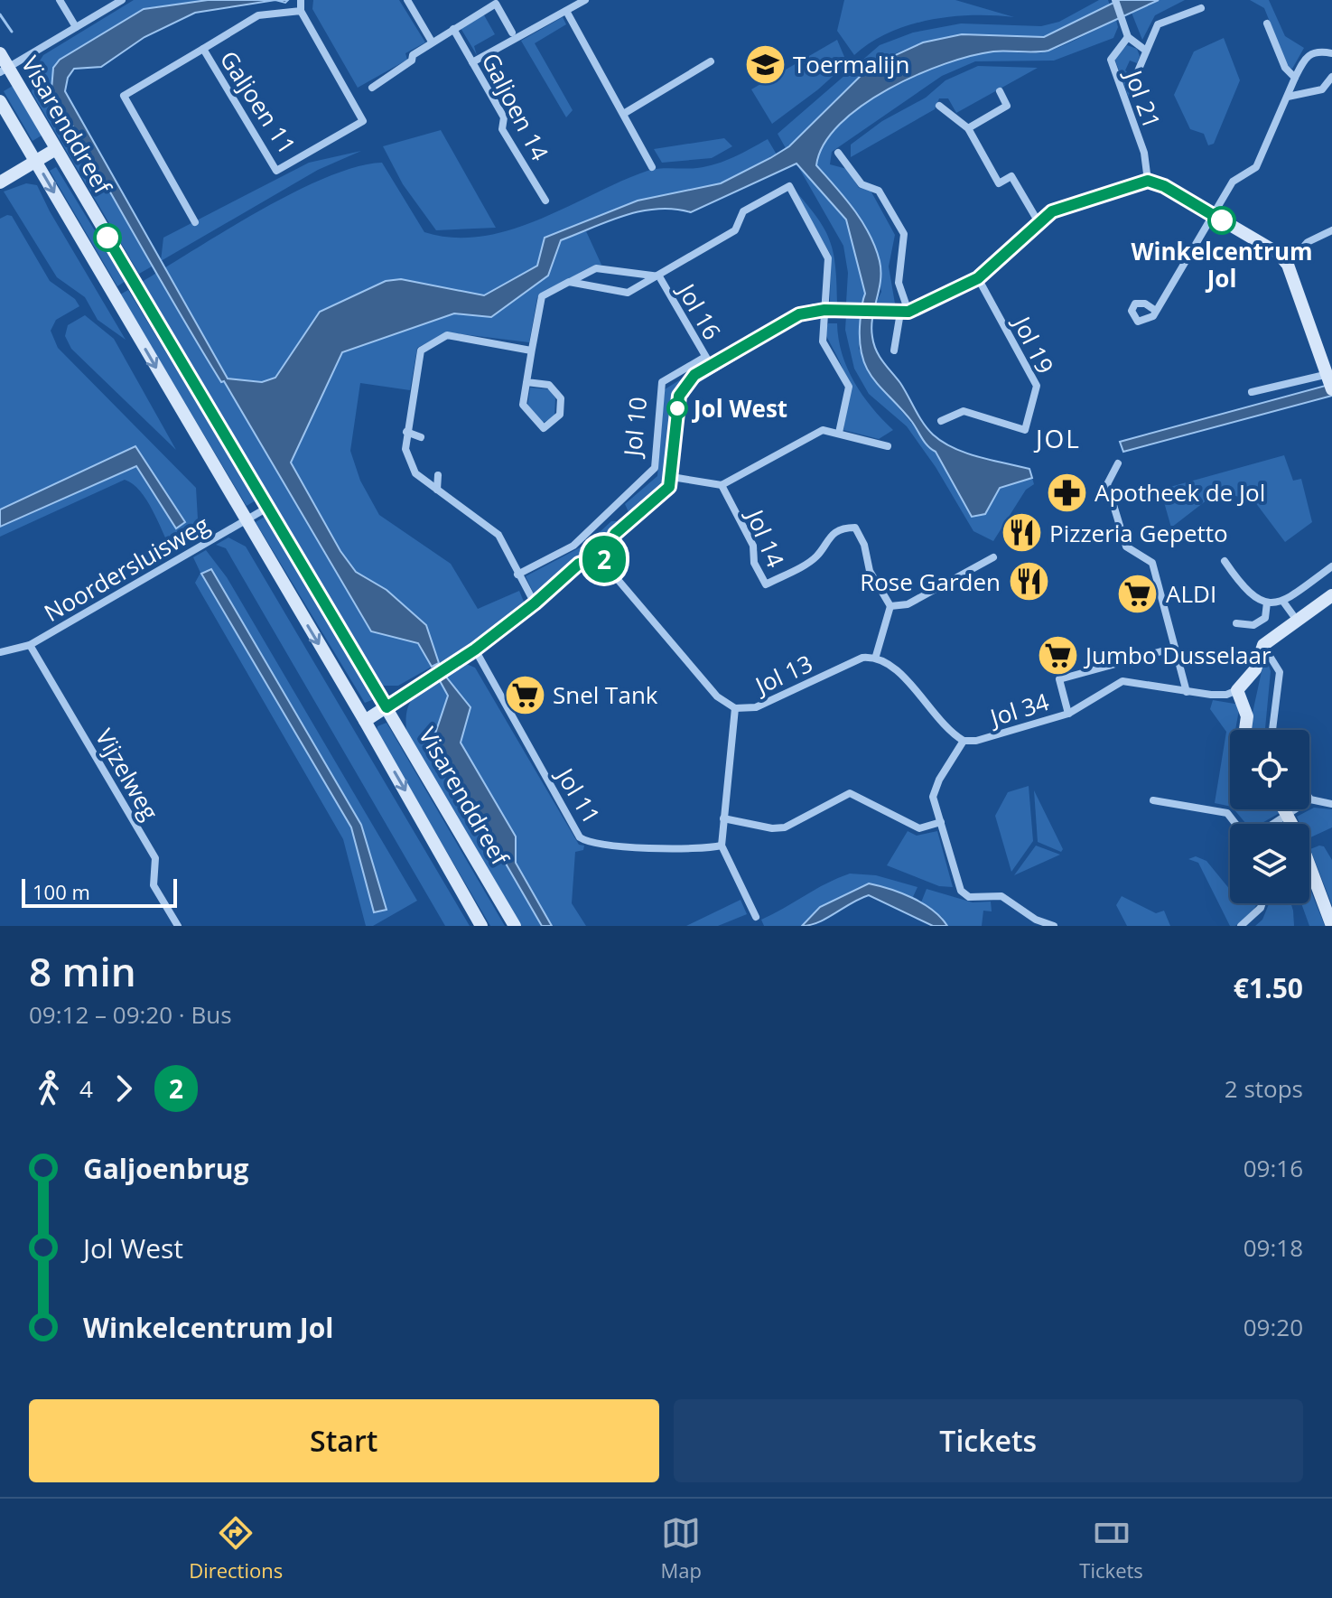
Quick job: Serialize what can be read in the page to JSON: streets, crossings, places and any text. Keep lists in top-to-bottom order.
{
  "streets": {
    "main road": ["Visarenddreef", "Jol 10"],
    "street": [
      "Jol 21",
      "Galjoen 11",
      "Galjoen 14",
      "Jol 16",
      "Jol 19",
      "Jol 14",
      "Noordersluisweg",
      "Jol 13",
      "Jol 34",
      "Vijzelweg",
      "Jol 11"
    ]
  },
  "crossings": [
    ["Visarenddreef", "Noordersluisweg"],
    ["Jol 16", "Jol 10"],
    ["Jol 10", "Jol 13"],
    ["Noordersluisweg", "Vijzelweg"]
  ],
  "districts": ["JOL"],
  "places": {
    "school or university": ["Toermalijn"],
    "other": ["Winkelcentrum Jol", "Jol West"],
    "pharmacy": ["Apotheek de Jol"],
    "restaurant": ["Pizzeria Gepetto", "Rose Garden"],
    "supermarket": ["ALDI", "Jumbo Dusselaar", "Snel Tank"]
  },
  "lines": ["bus line 2"],
  "scale_bar": "100 m",
  "page": {
    "on_map": "2",
    "scale": "100 m",
    "heading": ["8 min", "09:12 – 09:20 · Bus", "€1.50"],
    "legs": ["4", "2", "2 stops"],
    "list": [
      {
        "name": "Galjoenbrug",
        "value": "09:16"
      },
      {
        "name": "Jol West",
        "value": "09:18"
      },
      {
        "name": "Winkelcentrum Jol",
        "value": "09:20"
      }
    ],
    "buttons": ["Start", "Tickets"],
    "tabs": ["Directions", "Map", "Tickets"]
  }
}
